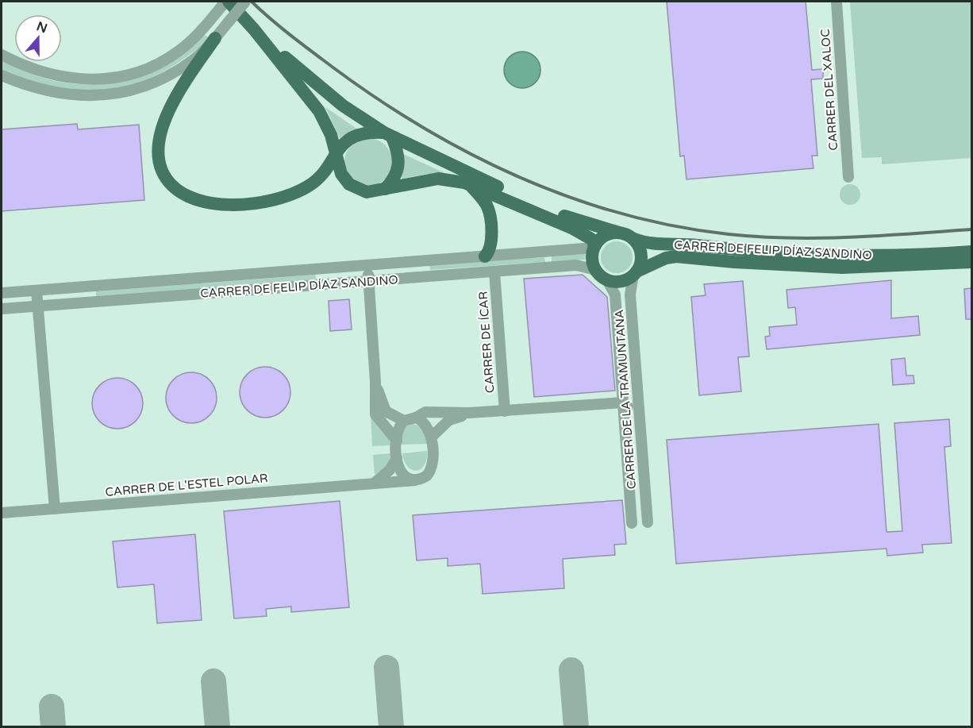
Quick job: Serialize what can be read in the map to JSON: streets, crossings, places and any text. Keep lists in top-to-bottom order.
{
  "streets": {
    "main road": ["CARRER DE FELIP DÍAZ SANDINO"],
    "street": [
      "CARRER DEL XALOC",
      "CARRER DE ÍCAR",
      "CARRER DE LA TRAMUNTANA",
      "CARRER DE L'ESTEL POLAR"
    ]
  },
  "crossings": [
    ["CARRER DE FELIP DÍAZ SANDINO", "CARRER DE ÍCAR"],
    ["CARRER DE FELIP DÍAZ SANDINO", "CARRER DE LA TRAMUNTANA"]
  ],
  "north": "top"
}
